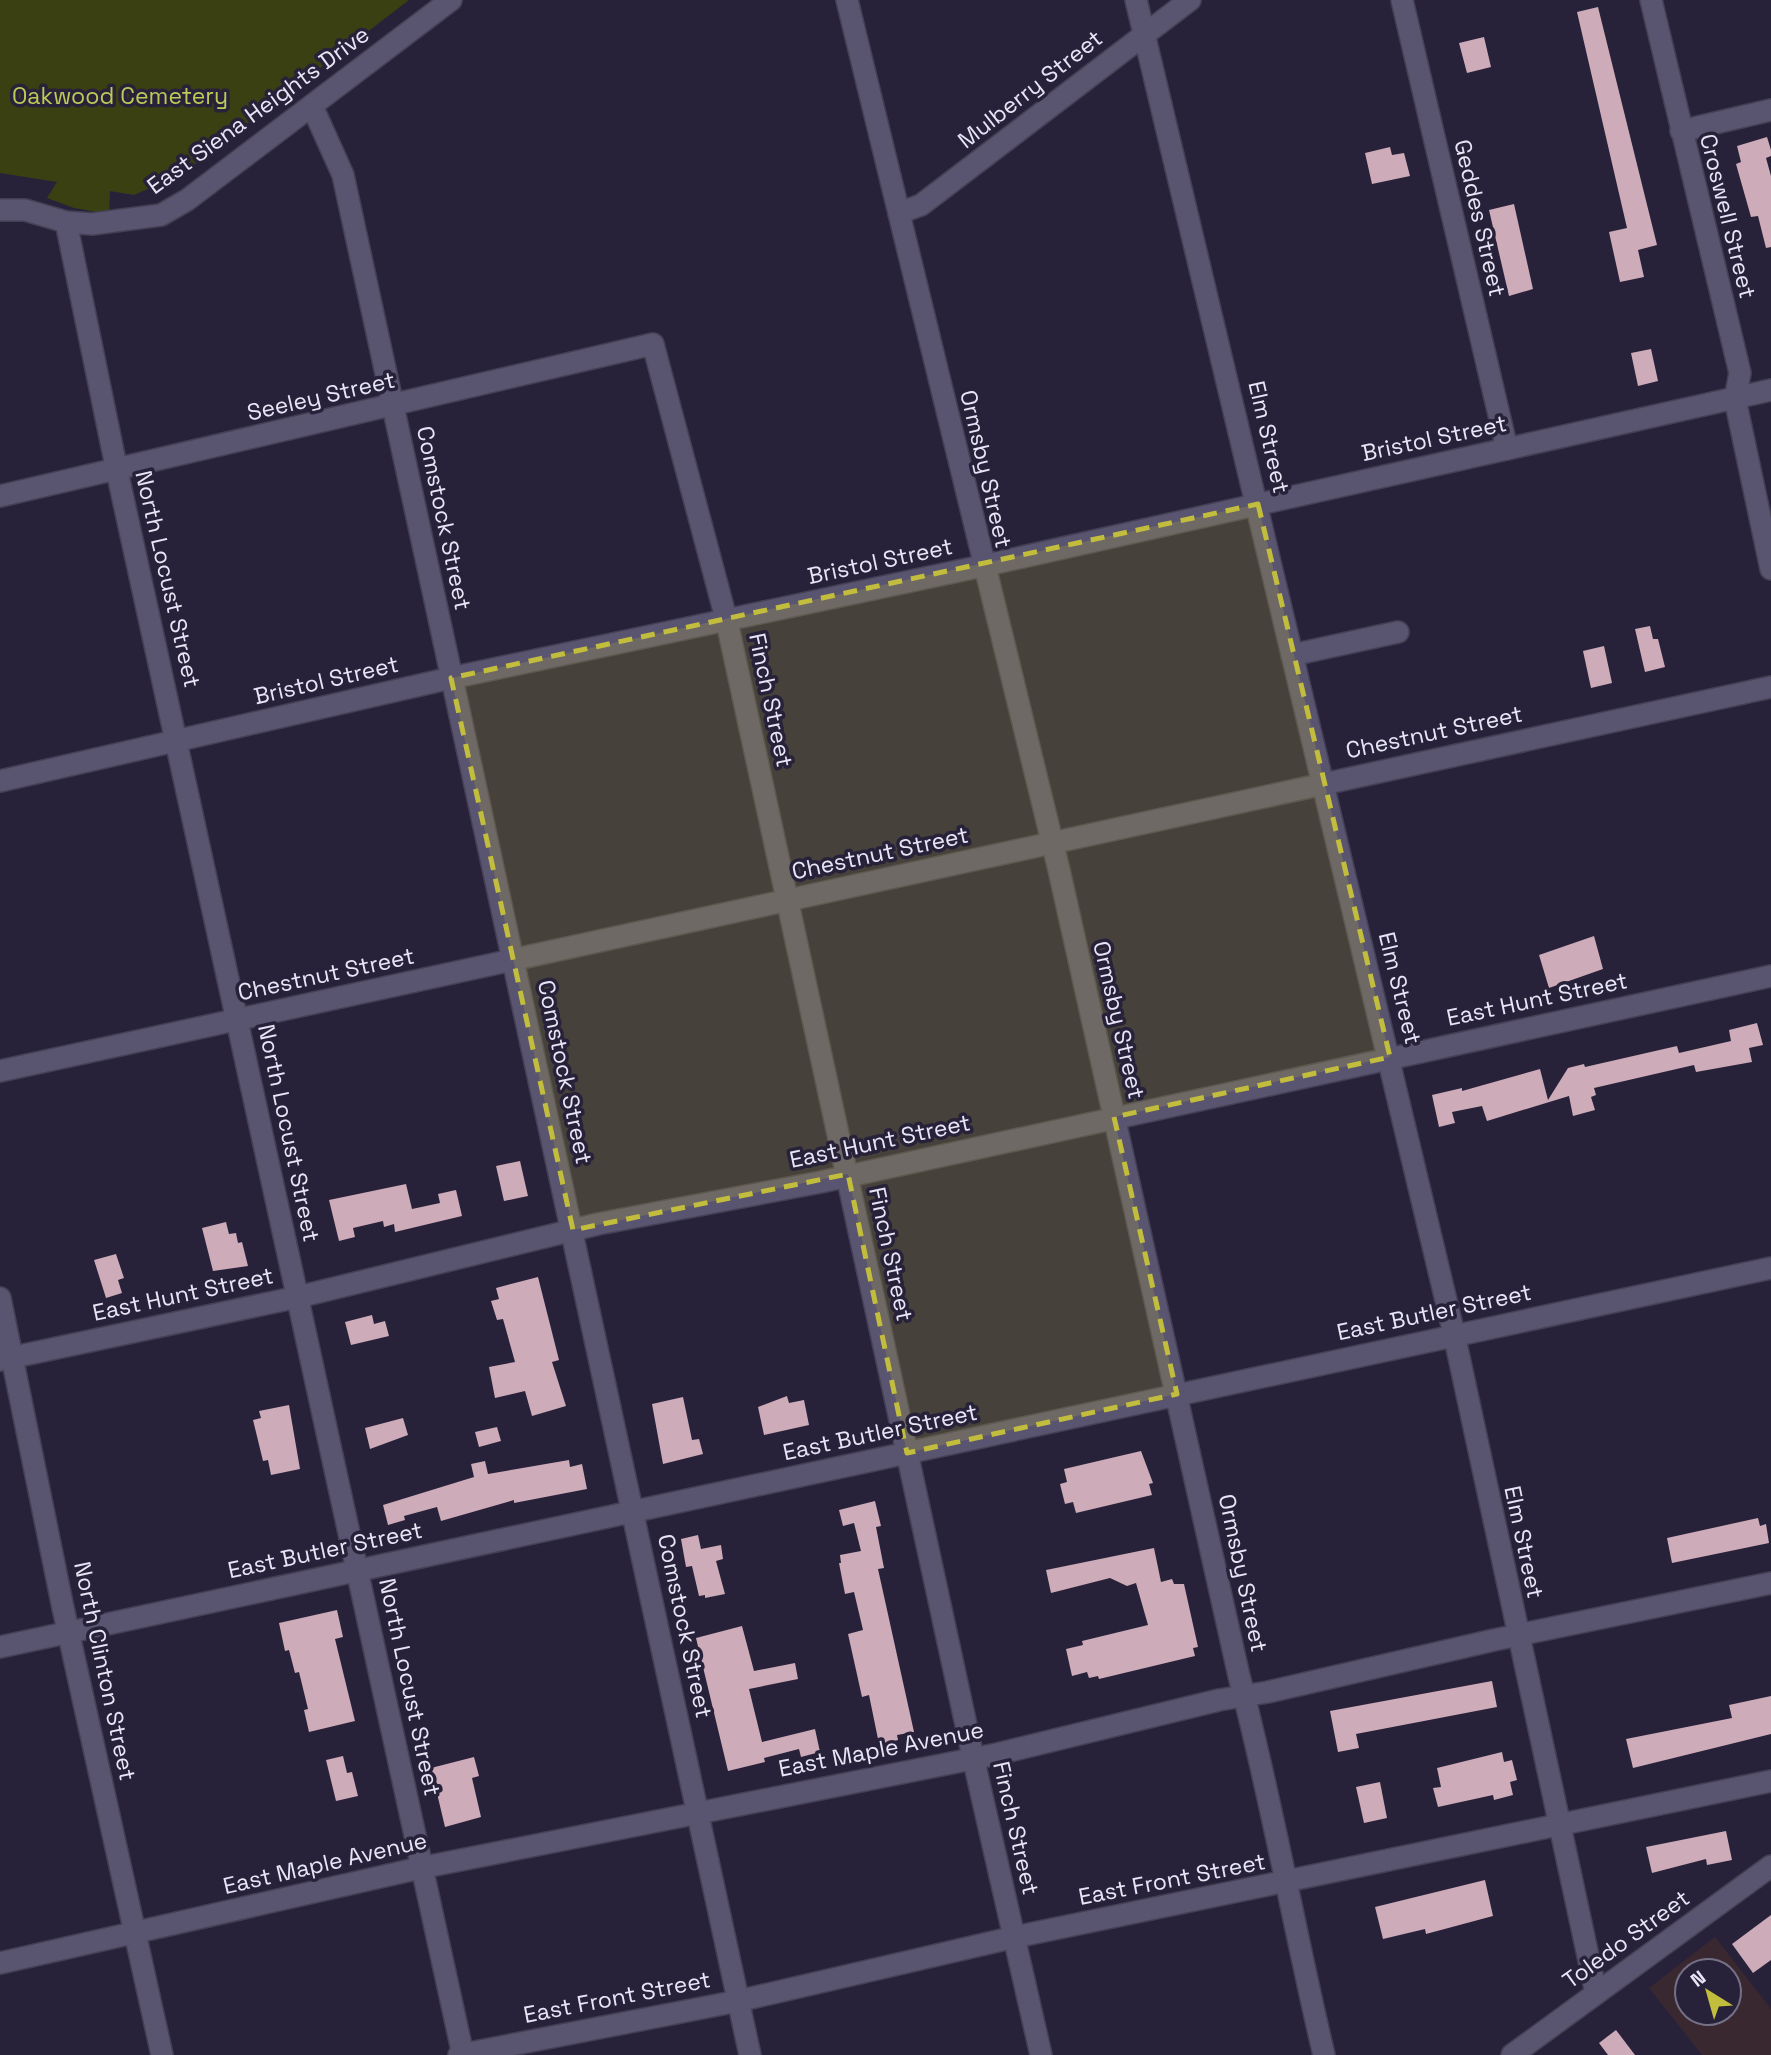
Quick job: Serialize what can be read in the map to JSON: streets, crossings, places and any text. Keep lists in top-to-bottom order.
{
  "streets": {
    "street": [
      "Mulberry Street",
      "East Siena Heights Drive",
      "Croswell Street",
      "Geddes Street",
      "Seeley Street",
      "Elm Street",
      "Bristol Street",
      "Ormsby Street",
      "Comstock Street",
      "North Locust Street",
      "Finch Street",
      "Chestnut Street",
      "East Hunt Street",
      "East Butler Street",
      "North Clinton Street",
      "East Maple Avenue",
      "East Front Street",
      "Toledo Street"
    ]
  },
  "crossings": [
    ["Mulberry Street", "Elm Street"],
    ["Mulberry Street", "Ormsby Street"],
    ["East Siena Heights Drive", "Comstock Street"],
    ["East Siena Heights Drive", "North Locust Street"],
    ["Croswell Street", "Bristol Street"],
    ["Geddes Street", "Bristol Street"],
    ["Seeley Street", "Comstock Street"],
    ["Seeley Street", "North Locust Street"],
    ["Seeley Street", "Finch Street"],
    ["Elm Street", "Bristol Street"],
    ["Elm Street", "Chestnut Street"],
    ["Elm Street", "East Hunt Street"],
    ["Elm Street", "East Butler Street"],
    ["Elm Street", "East Maple Avenue"],
    ["Elm Street", "East Front Street"],
    ["Elm Street", "Toledo Street"],
    ["Bristol Street", "Ormsby Street"],
    ["Bristol Street", "Comstock Street"],
    ["Bristol Street", "North Locust Street"],
    ["Bristol Street", "Finch Street"],
    ["Ormsby Street", "Chestnut Street"],
    ["Ormsby Street", "East Hunt Street"],
    ["Ormsby Street", "East Butler Street"],
    ["Ormsby Street", "East Maple Avenue"],
    ["Ormsby Street", "East Front Street"],
    ["Comstock Street", "Chestnut Street"],
    ["Comstock Street", "East Hunt Street"],
    ["Comstock Street", "East Butler Street"],
    ["Comstock Street", "East Maple Avenue"],
    ["Comstock Street", "East Front Street"],
    ["North Locust Street", "Chestnut Street"],
    ["North Locust Street", "East Hunt Street"],
    ["North Locust Street", "East Butler Street"],
    ["North Locust Street", "East Maple Avenue"],
    ["North Locust Street", "East Front Street"],
    ["Finch Street", "Chestnut Street"],
    ["Finch Street", "East Hunt Street"],
    ["Finch Street", "East Butler Street"],
    ["Finch Street", "East Maple Avenue"],
    ["Finch Street", "East Front Street"],
    ["East Hunt Street", "North Clinton Street"],
    ["East Butler Street", "North Clinton Street"],
    ["North Clinton Street", "East Maple Avenue"]
  ],
  "parks": ["Oakwood Cemetery"],
  "north": "top left"
}
